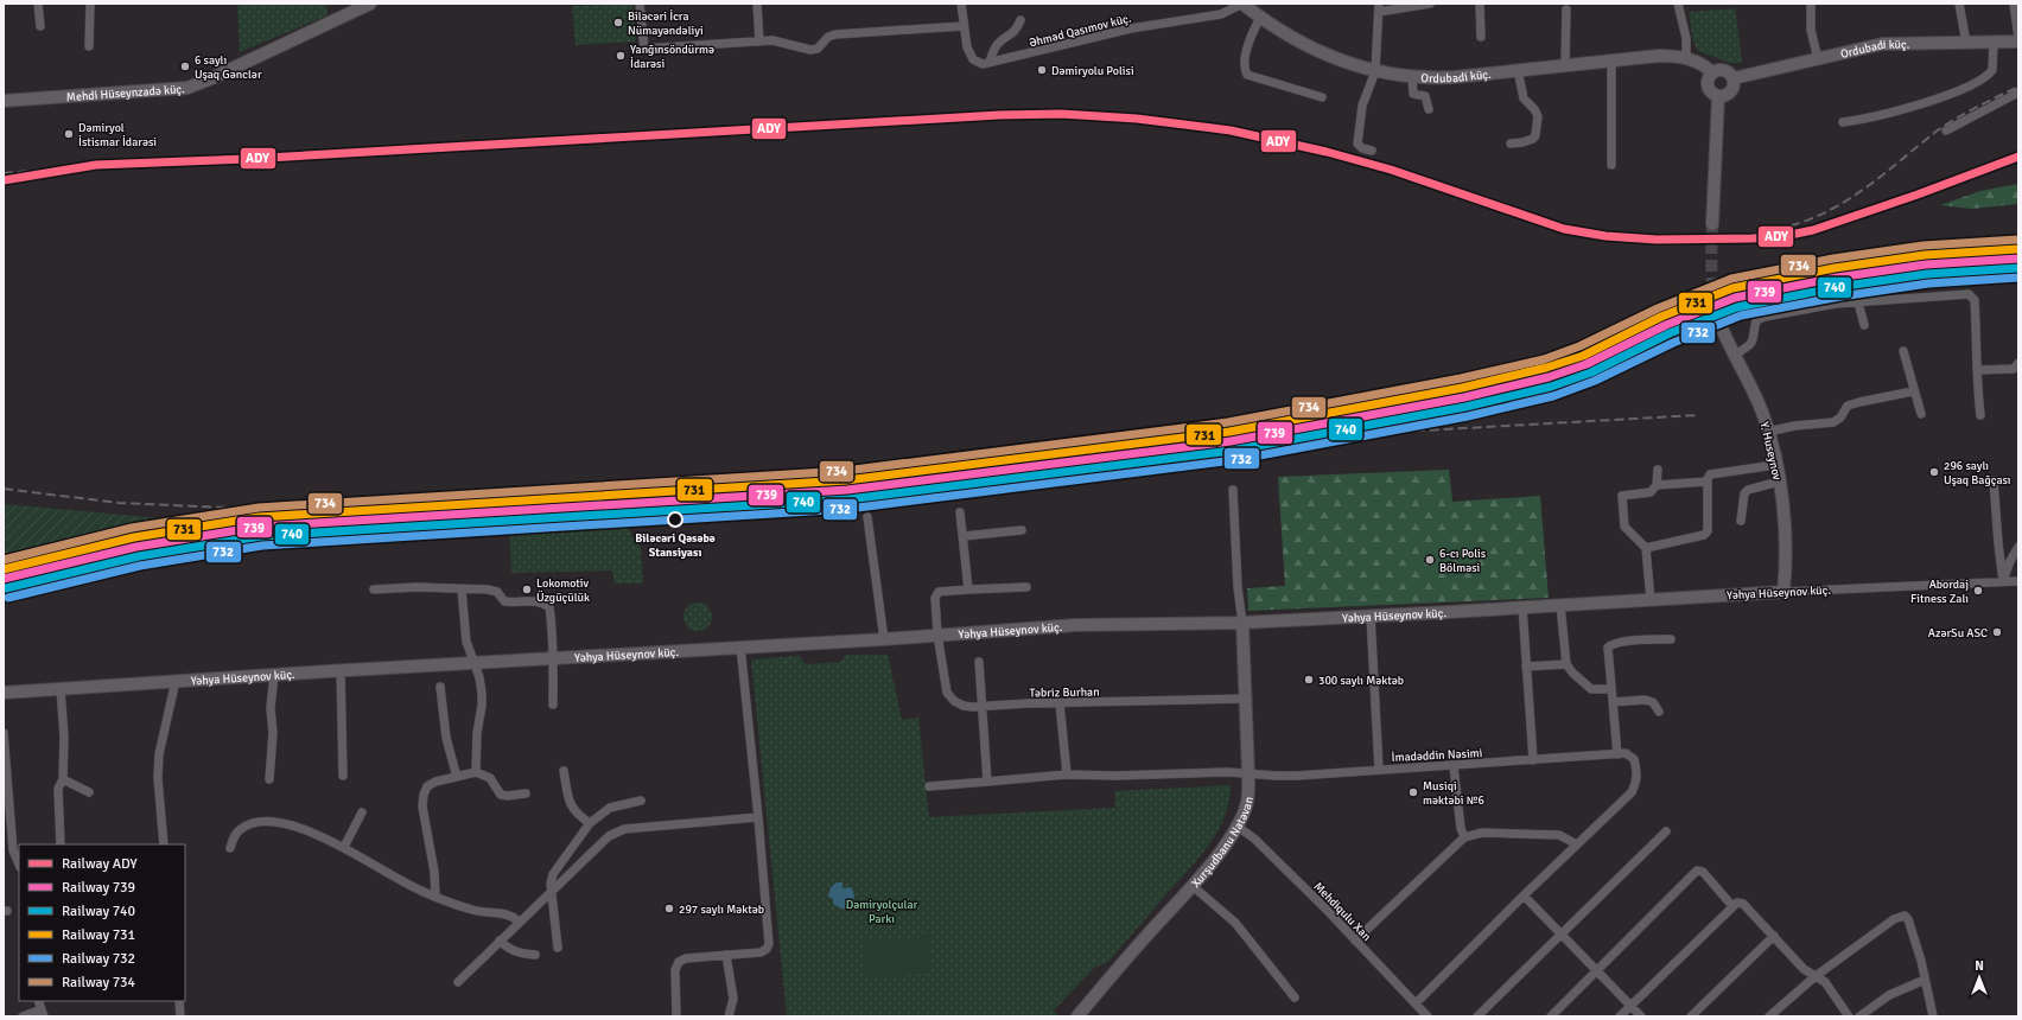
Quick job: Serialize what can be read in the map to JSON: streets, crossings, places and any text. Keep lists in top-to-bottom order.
{
  "streets": {
    "main road": [
      "Ordubadi küç.",
      "Mehdi Hüseynzadə küç.",
      "Y. Huseynov",
      "Yəhya Hüseynov küç.",
      "Xurşudbanu Natəvan"
    ],
    "street": [
      "Əhməd Qasımov küç.",
      "Təbriz Burhan",
      "İmadəddin Nəsimi",
      "Mehdiqulu Xan"
    ]
  },
  "crossings": [
    ["Əhməd Qasımov küç.", "Ordubadi küç."],
    ["Y. Huseynov", "Yəhya Hüseynov küç."],
    ["Yəhya Hüseynov küç.", "Təbriz Burhan"],
    ["Yəhya Hüseynov küç.", "Xurşudbanu Natəvan"],
    ["Təbriz Burhan", "Xurşudbanu Natəvan"],
    ["İmadəddin Nəsimi", "Xurşudbanu Natəvan"],
    ["Xurşudbanu Natəvan", "Mehdiqulu Xan"]
  ],
  "parks": ["Dəmiryolçular Parkı"],
  "places": [
    "Biləcəri İcra Nümayəndəliyi",
    "Yanğınsöndürmə İdarəsi",
    "6 saylı Uşaq Gənclər",
    "Dəmiryolu Polisi",
    "Dəmiryol İstismar İdarəsi",
    "296 saylı Uşaq Bağçası",
    "Biləcəri Qəsəbə Stansiyası",
    "6-cı Polis Bölməsi",
    "Lokomotiv Üzgüçülük",
    "Abordaj Fitness Zalı",
    "AzərSu ASC",
    "300 saylı Məktəb",
    "Musiqi məktəbi №6",
    "297 saylı Məktəb"
  ],
  "lines": [
    "rail line ADY",
    "rail line 734",
    "rail line 731",
    "rail line 739",
    "rail line 740",
    "rail line 732"
  ],
  "legend": [
    "Railway ADY",
    "Railway 739",
    "Railway 740",
    "Railway 731",
    "Railway 732",
    "Railway 734"
  ],
  "north": "top"
}
